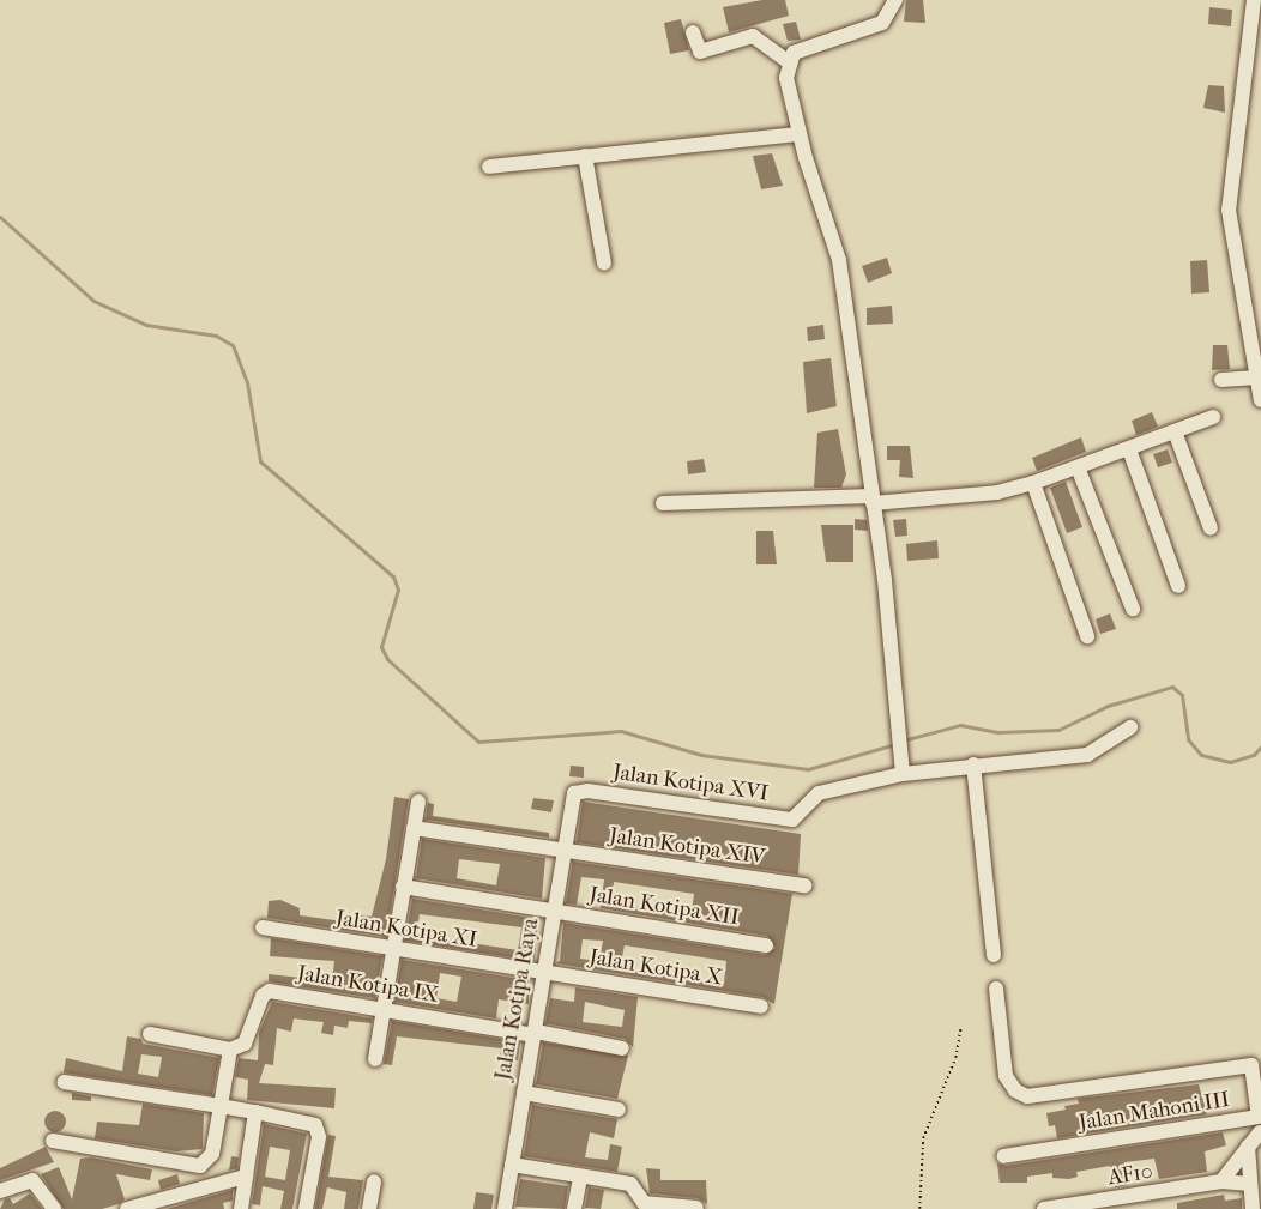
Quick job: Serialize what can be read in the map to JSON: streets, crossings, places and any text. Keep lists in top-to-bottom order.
{
  "streets": {
    "street": [
      "Jalan Kotipa XVI",
      "Jalan Kotipa XIV",
      "Jalan Kotipa XII",
      "Jalan Kotipa XI",
      "Jalan Kotipa X",
      "Jalan Kotipa IX",
      "Jalan Kotipa Raya",
      "Jalan Mahoni III",
      "AF10"
    ]
  },
  "crossings": [
    ["Jalan Kotipa XVI", "Jalan Kotipa Raya"],
    ["Jalan Kotipa XIV", "Jalan Kotipa Raya"],
    ["Jalan Kotipa XII", "Jalan Kotipa Raya"],
    ["Jalan Kotipa XI", "Jalan Kotipa X"],
    ["Jalan Kotipa XI", "Jalan Kotipa Raya"],
    ["Jalan Kotipa X", "Jalan Kotipa Raya"],
    ["Jalan Kotipa IX", "Jalan Kotipa Raya"]
  ]
}
